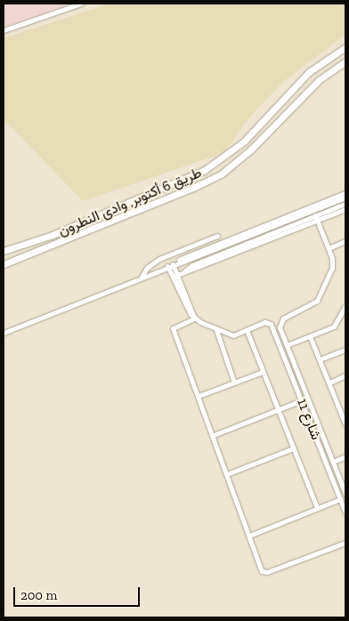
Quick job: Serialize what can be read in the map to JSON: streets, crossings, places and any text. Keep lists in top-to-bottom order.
{
  "streets": {
    "street": ["طريق 6 أكتوبر, وادى النطرون", "شارع 11"]
  },
  "scale_bar": "200 m"
}
